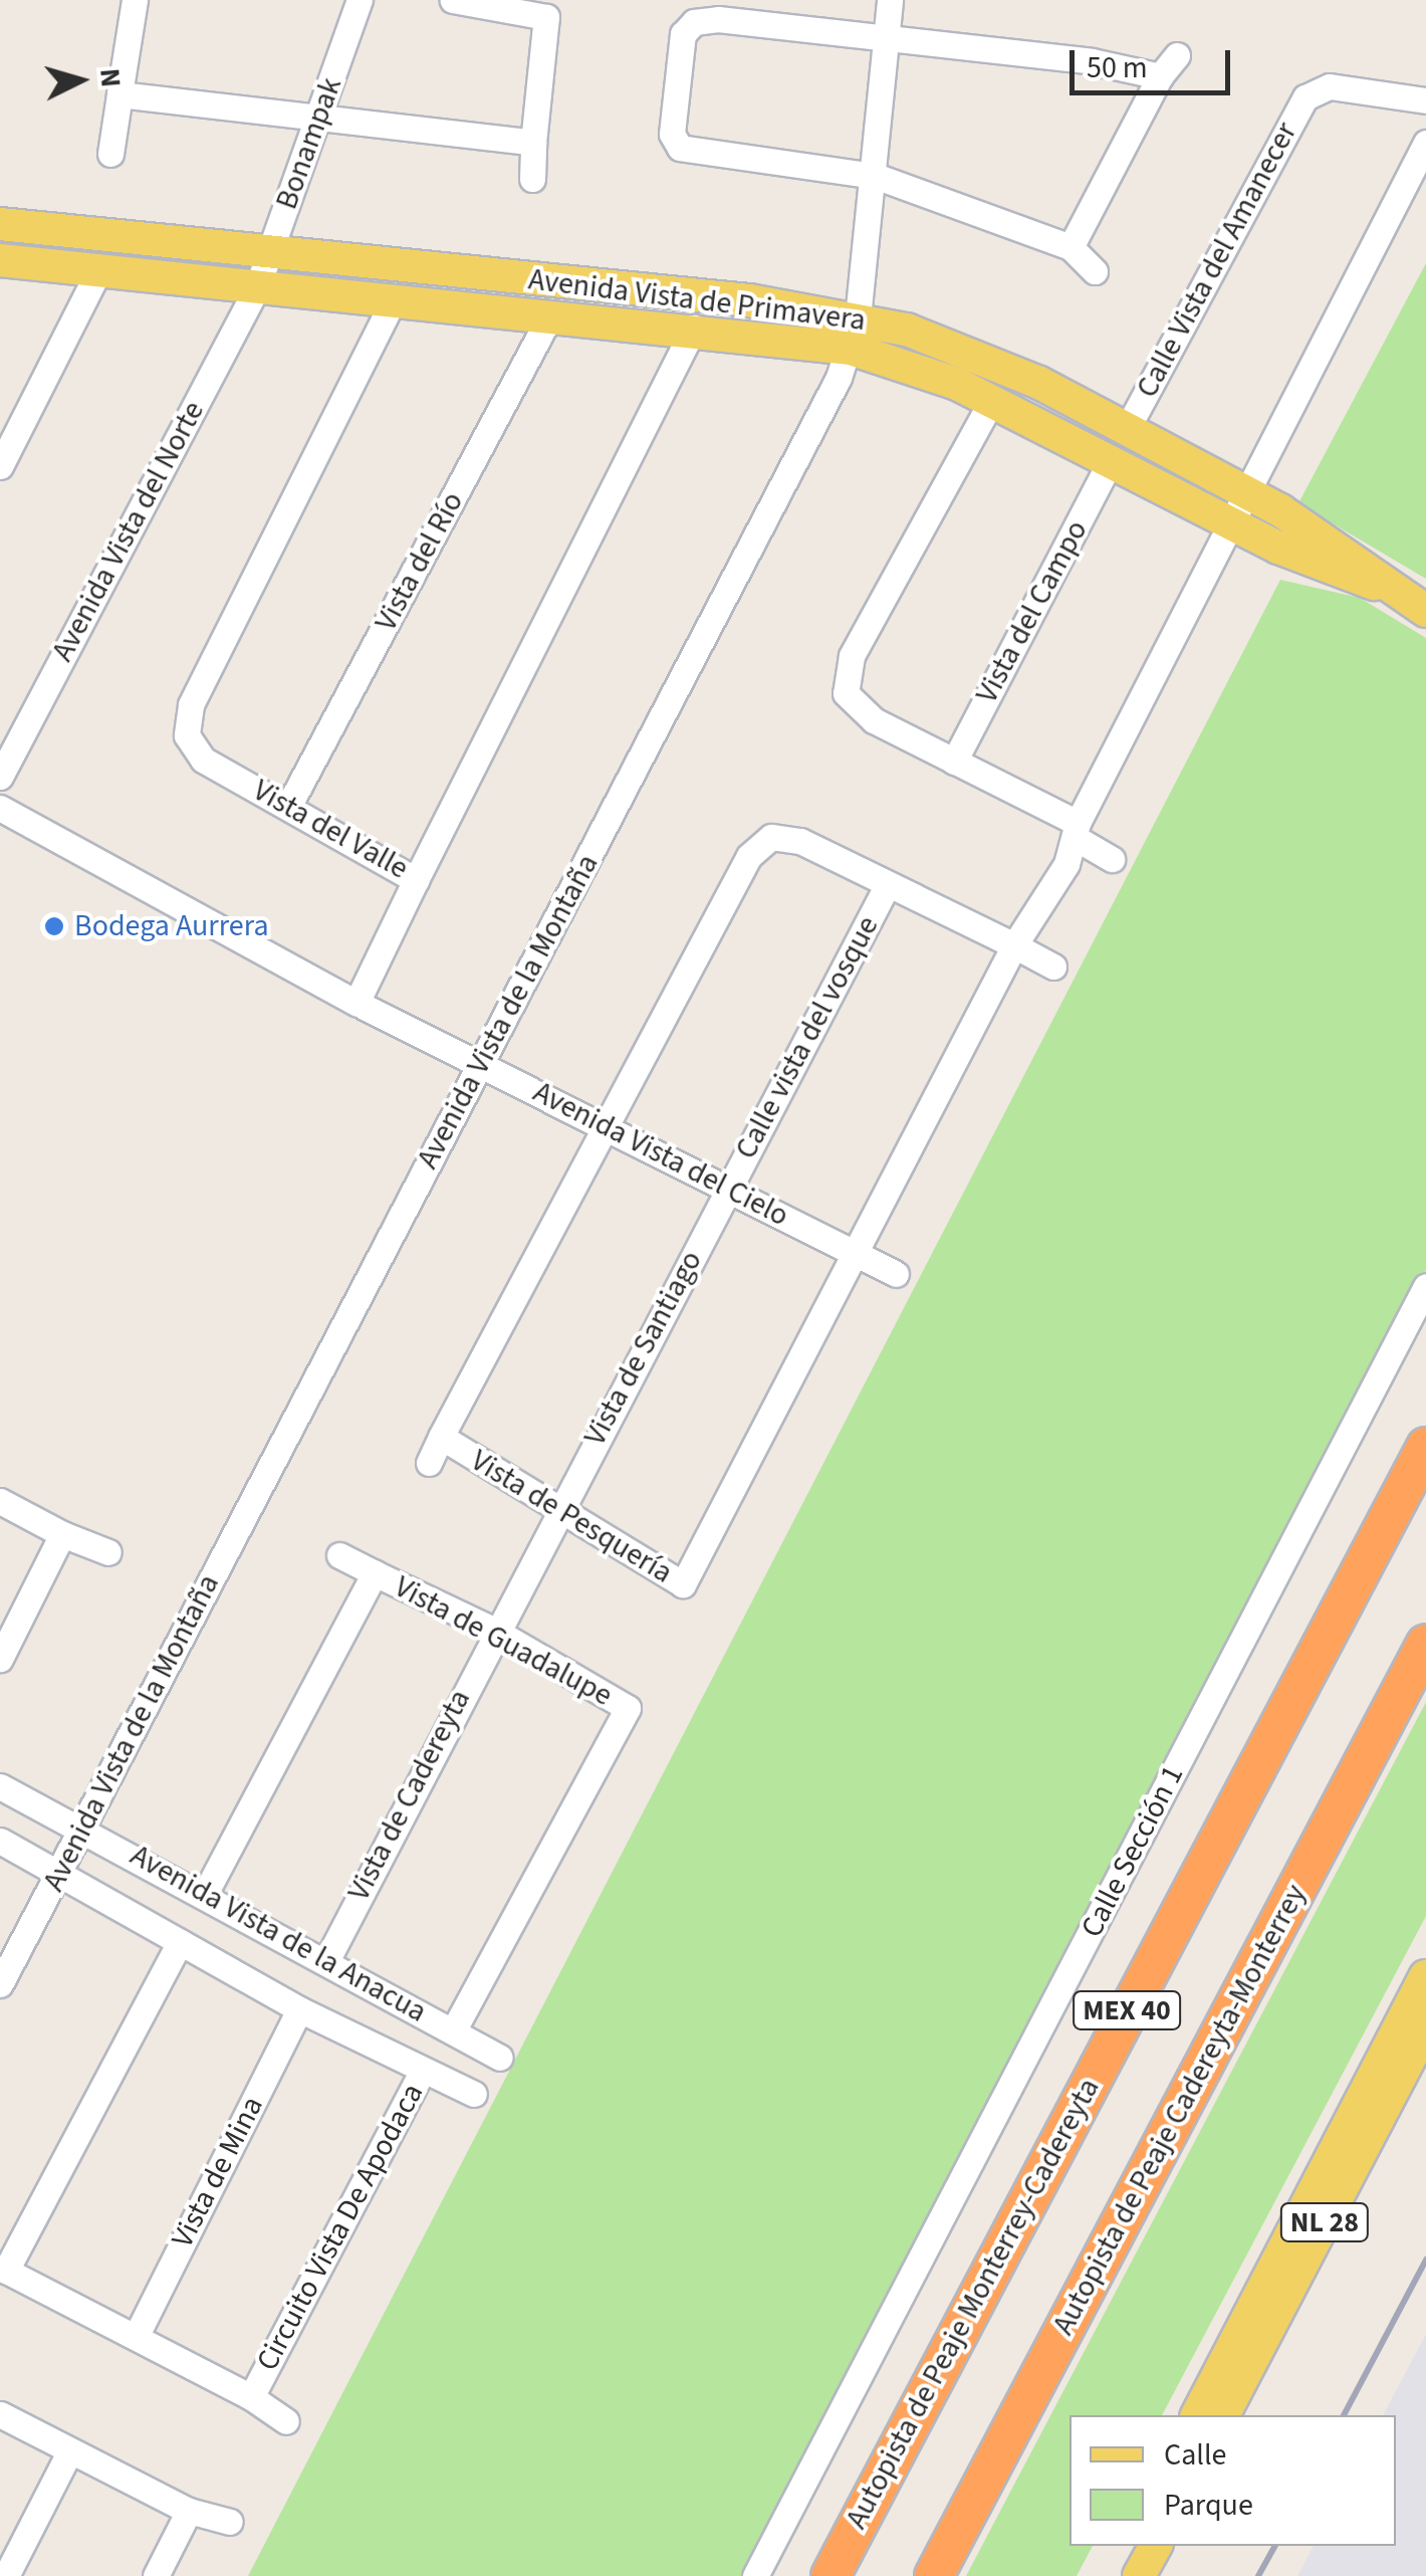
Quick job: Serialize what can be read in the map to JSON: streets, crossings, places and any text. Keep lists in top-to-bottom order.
{
  "streets": {
    "highway": ["MEX 40", "Autopista de Peaje Cadereyta-Monterrey", "Autopista de Peaje Monterrey-Cadereyta"],
    "main road": ["Avenida Vista de Primavera", "NL 28"],
    "street": [
      "Bonampak",
      "Calle Vista del Amanecer",
      "Avenida Vista del Norte",
      "Vista del Río",
      "Vista del Campo",
      "Vista del Valle",
      "Avenida Vista de la Montaña",
      "Calle vista del vosque",
      "Avenida Vista del Cielo",
      "Vista de Santiago",
      "Vista de Pesquería",
      "Vista de Guadalupe",
      "Vista de Cadereyta",
      "Calle Sección 1",
      "Avenida Vista de la Anacua",
      "Vista de Mina",
      "Circuito Vista De Apodaca"
    ]
  },
  "crossings": [
    ["Bonampak", "Avenida Vista de Primavera"],
    ["Bonampak", "Avenida Vista del Norte"],
    ["Calle Vista del Amanecer", "Avenida Vista de Primavera"],
    ["Avenida Vista de Primavera", "Avenida Vista del Norte"],
    ["Avenida Vista de Primavera", "Vista del Río"],
    ["Avenida Vista de Primavera", "Vista del Campo"],
    ["Avenida Vista de Primavera", "Vista del Valle"],
    ["Avenida Vista de Primavera", "Avenida Vista de la Montaña"],
    ["Vista del Río", "Vista del Valle"],
    ["Avenida Vista de la Montaña", "Avenida Vista del Cielo"],
    ["Avenida Vista de la Montaña", "Avenida Vista de la Anacua"],
    ["Calle vista del vosque", "Avenida Vista del Cielo"],
    ["Calle vista del vosque", "Vista de Santiago"],
    ["Calle vista del vosque", "Vista de Pesquería"],
    ["Avenida Vista del Cielo", "Vista de Santiago"],
    ["Avenida Vista del Cielo", "Vista de Pesquería"],
    ["Vista de Santiago", "Vista de Pesquería"],
    ["Vista de Santiago", "Vista de Guadalupe"],
    ["Vista de Santiago", "Vista de Cadereyta"],
    ["Vista de Guadalupe", "Vista de Cadereyta"],
    ["Vista de Guadalupe", "Avenida Vista de la Anacua"],
    ["Vista de Cadereyta", "Avenida Vista de la Anacua"],
    ["Avenida Vista de la Anacua", "Vista de Mina"],
    ["Avenida Vista de la Anacua", "Circuito Vista De Apodaca"],
    ["Vista de Mina", "Circuito Vista De Apodaca"]
  ],
  "places": ["Bodega Aurrera"],
  "legend": ["Calle", "Parque"],
  "scale_bar": "50 m",
  "north": "right"
}
